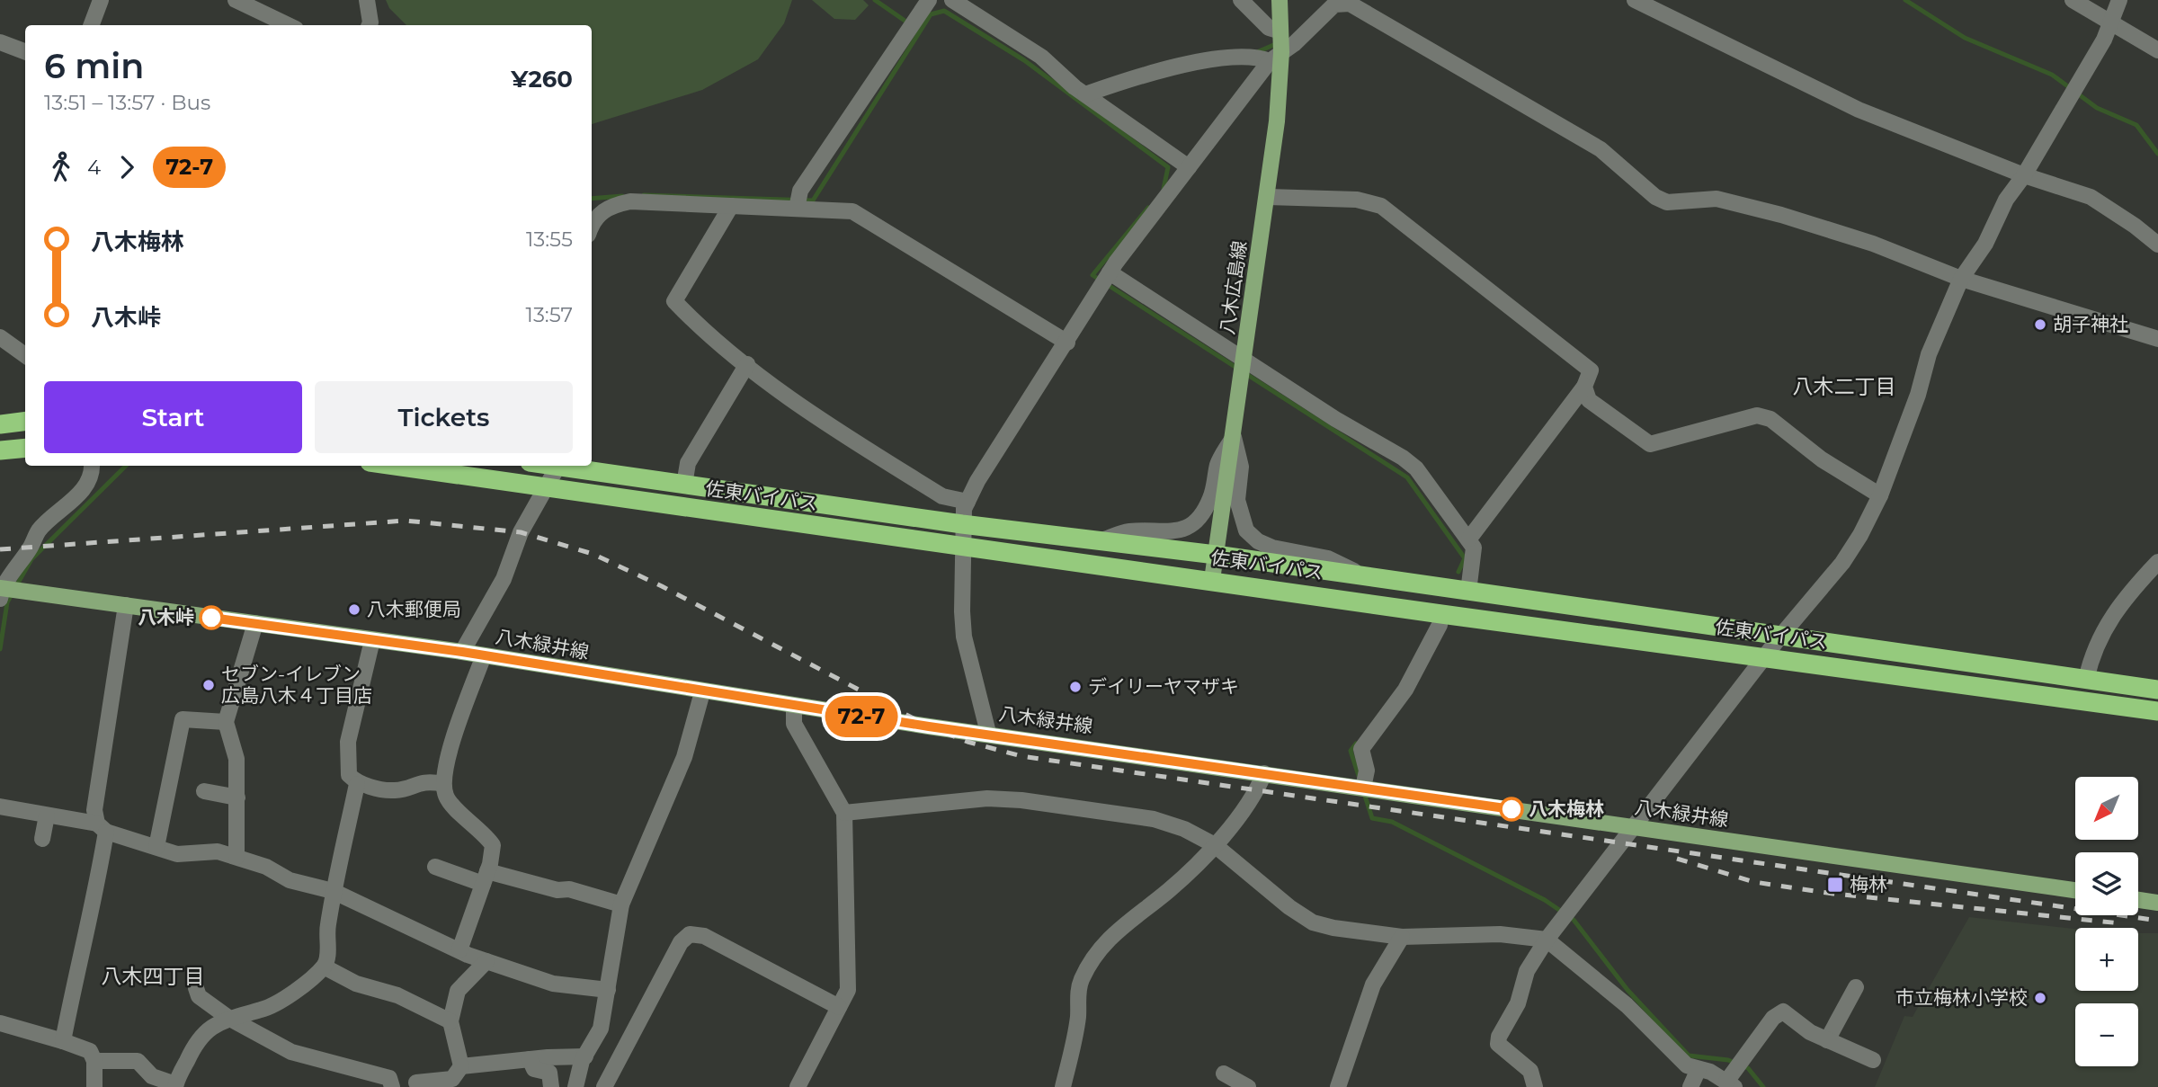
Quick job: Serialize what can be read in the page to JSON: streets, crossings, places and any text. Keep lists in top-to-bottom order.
{
  "streets": {
    "highway": ["佐東バイパス"],
    "main road": ["八木広島線", "八木緑井線"]
  },
  "crossings": [
    ["八木広島線", "佐東バイパス"]
  ],
  "districts": ["八木二丁目", "八木四丁目"],
  "places": {
    "other": [
      "胡子神社",
      "八木郵便局",
      "八木峠",
      "セブン‐イレブン 広島八木４丁目店",
      "デイリーヤマザキ",
      "八木梅林",
      "市立梅林小学校"
    ],
    "transit": ["梅林"]
  },
  "lines": ["bus line 72-7"],
  "north": "bottom left",
  "page": {
    "on_map": "72-7",
    "heading": ["6 min", "13:51 – 13:57 · Bus", "¥260"],
    "legs": ["4", "72-7"],
    "list": [
      {
        "name": "八木梅林",
        "value": "13:55"
      },
      {
        "name": "八木峠",
        "value": "13:57"
      }
    ],
    "buttons": ["Start", "Tickets"],
    "map_buttons": ["+", "−"]
  }
}
